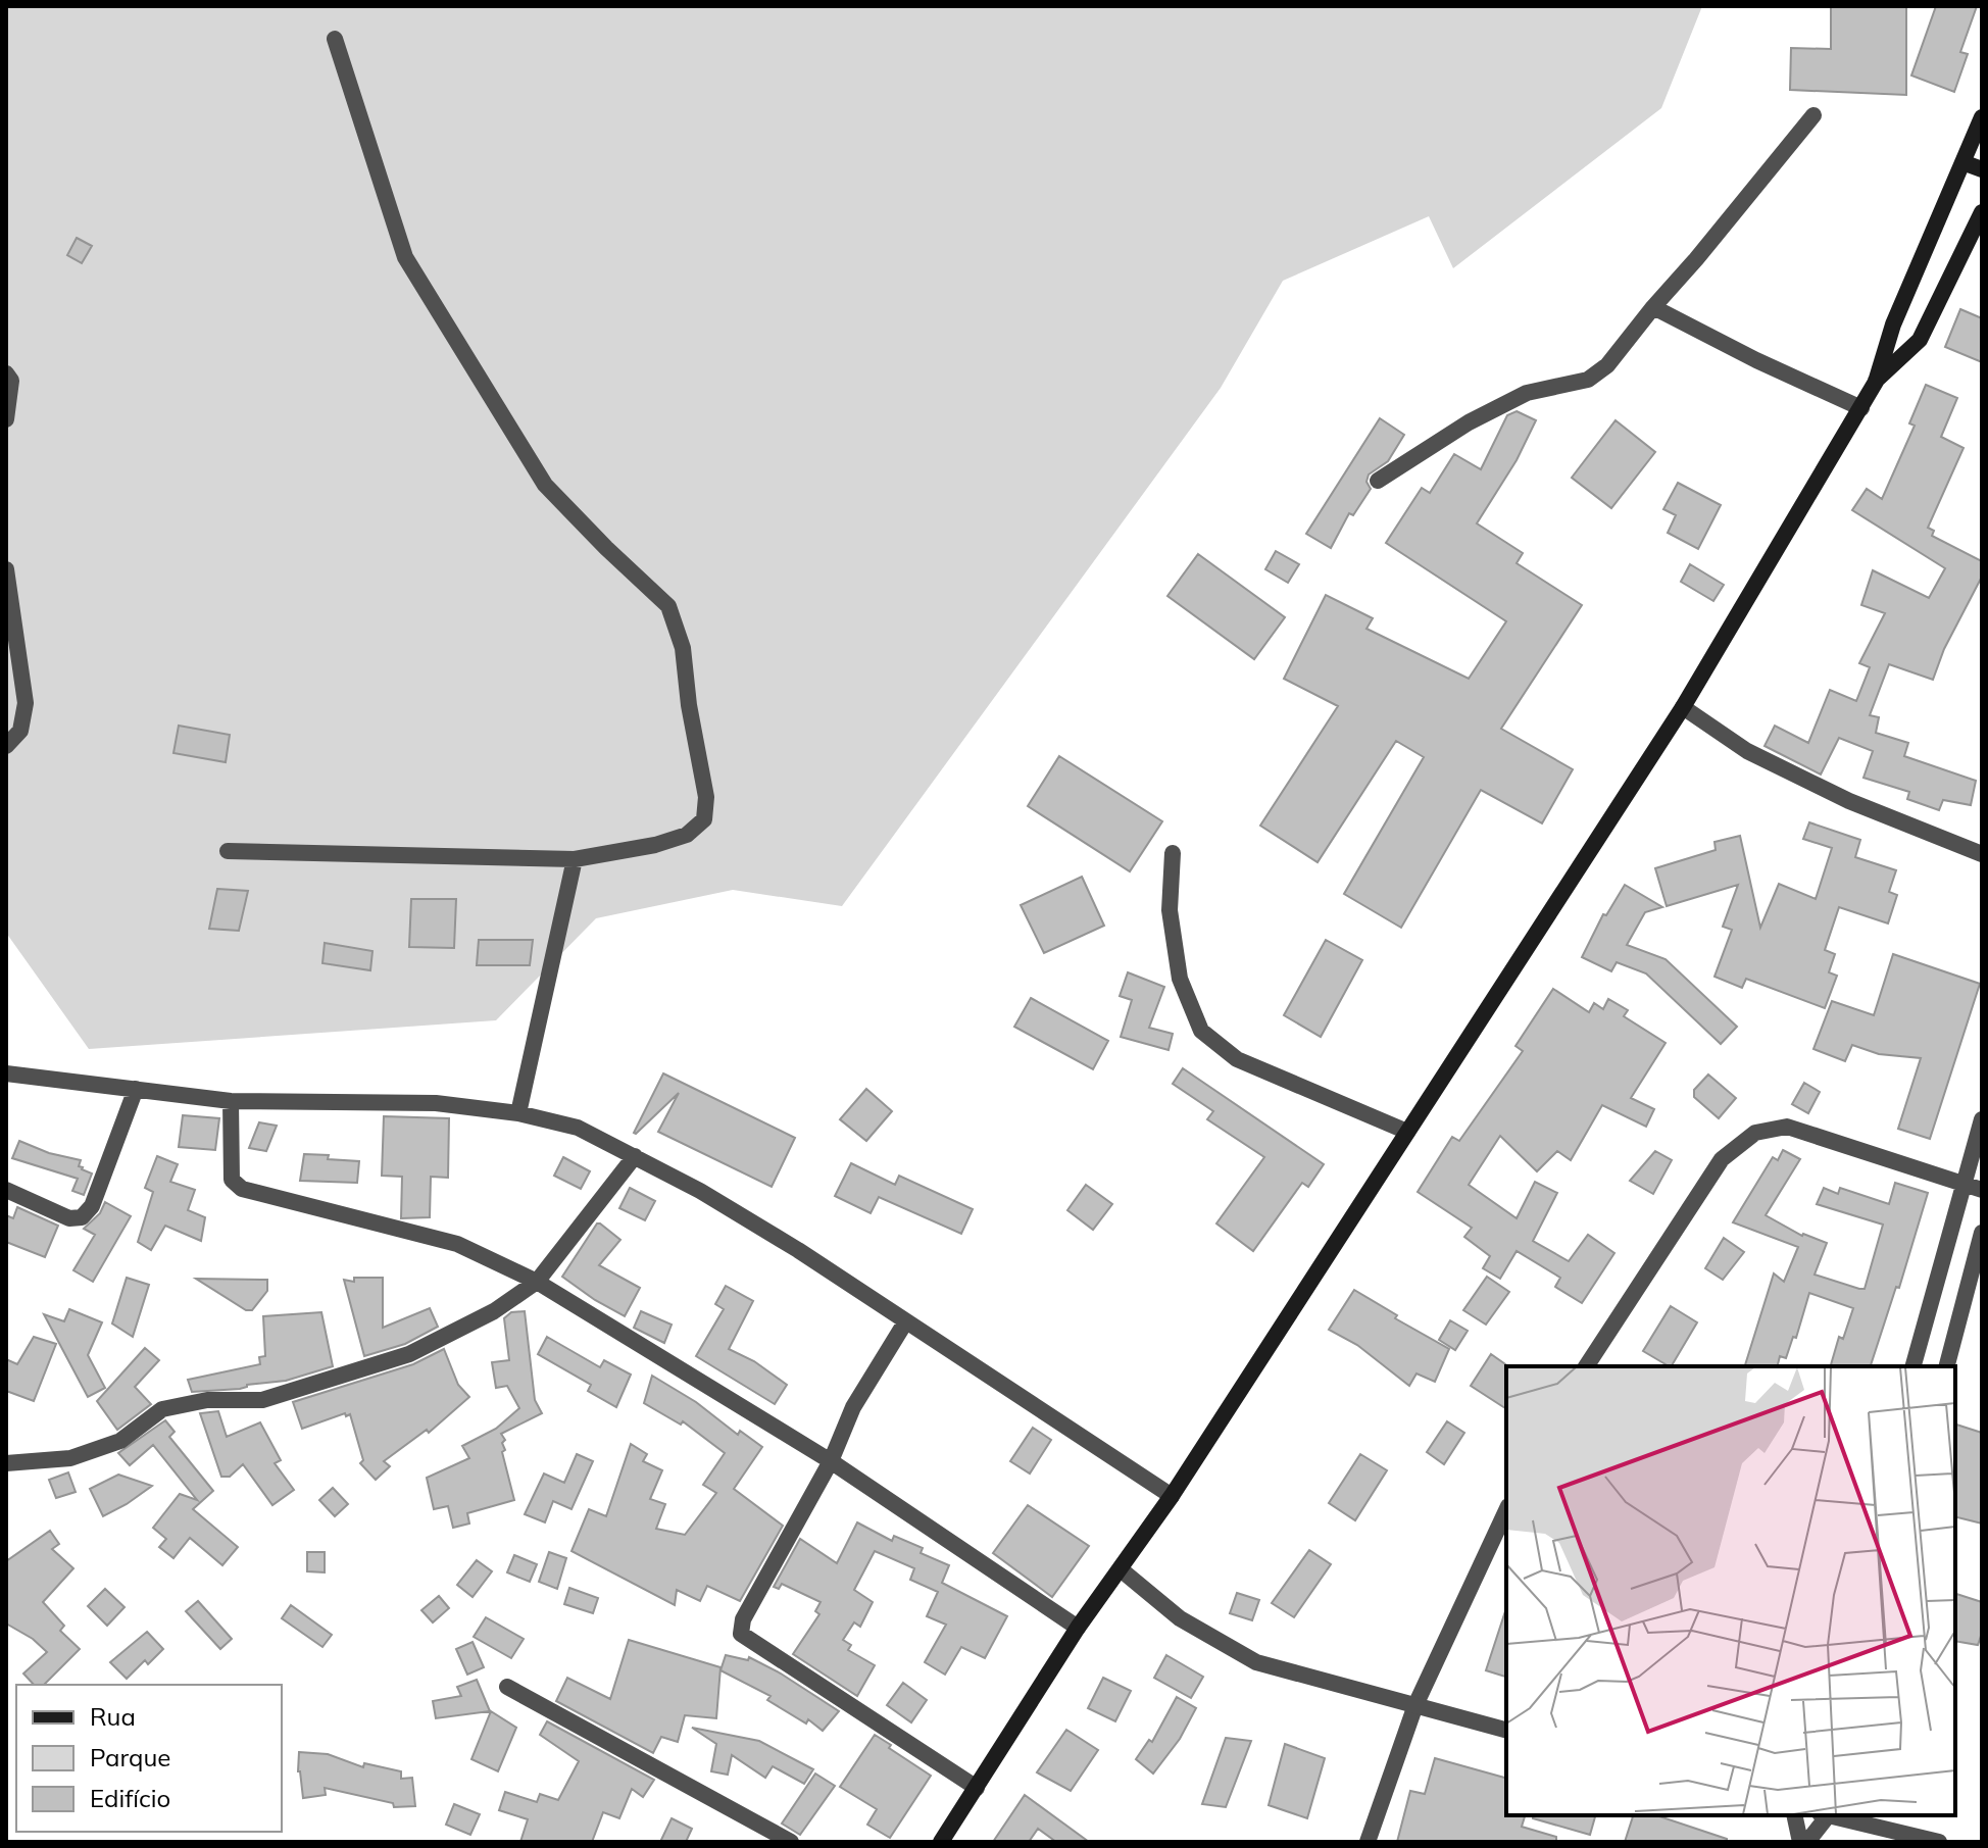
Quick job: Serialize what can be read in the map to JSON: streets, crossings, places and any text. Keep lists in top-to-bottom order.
{
  "legend": ["Rua", "Parque", "Edifício"]
}
